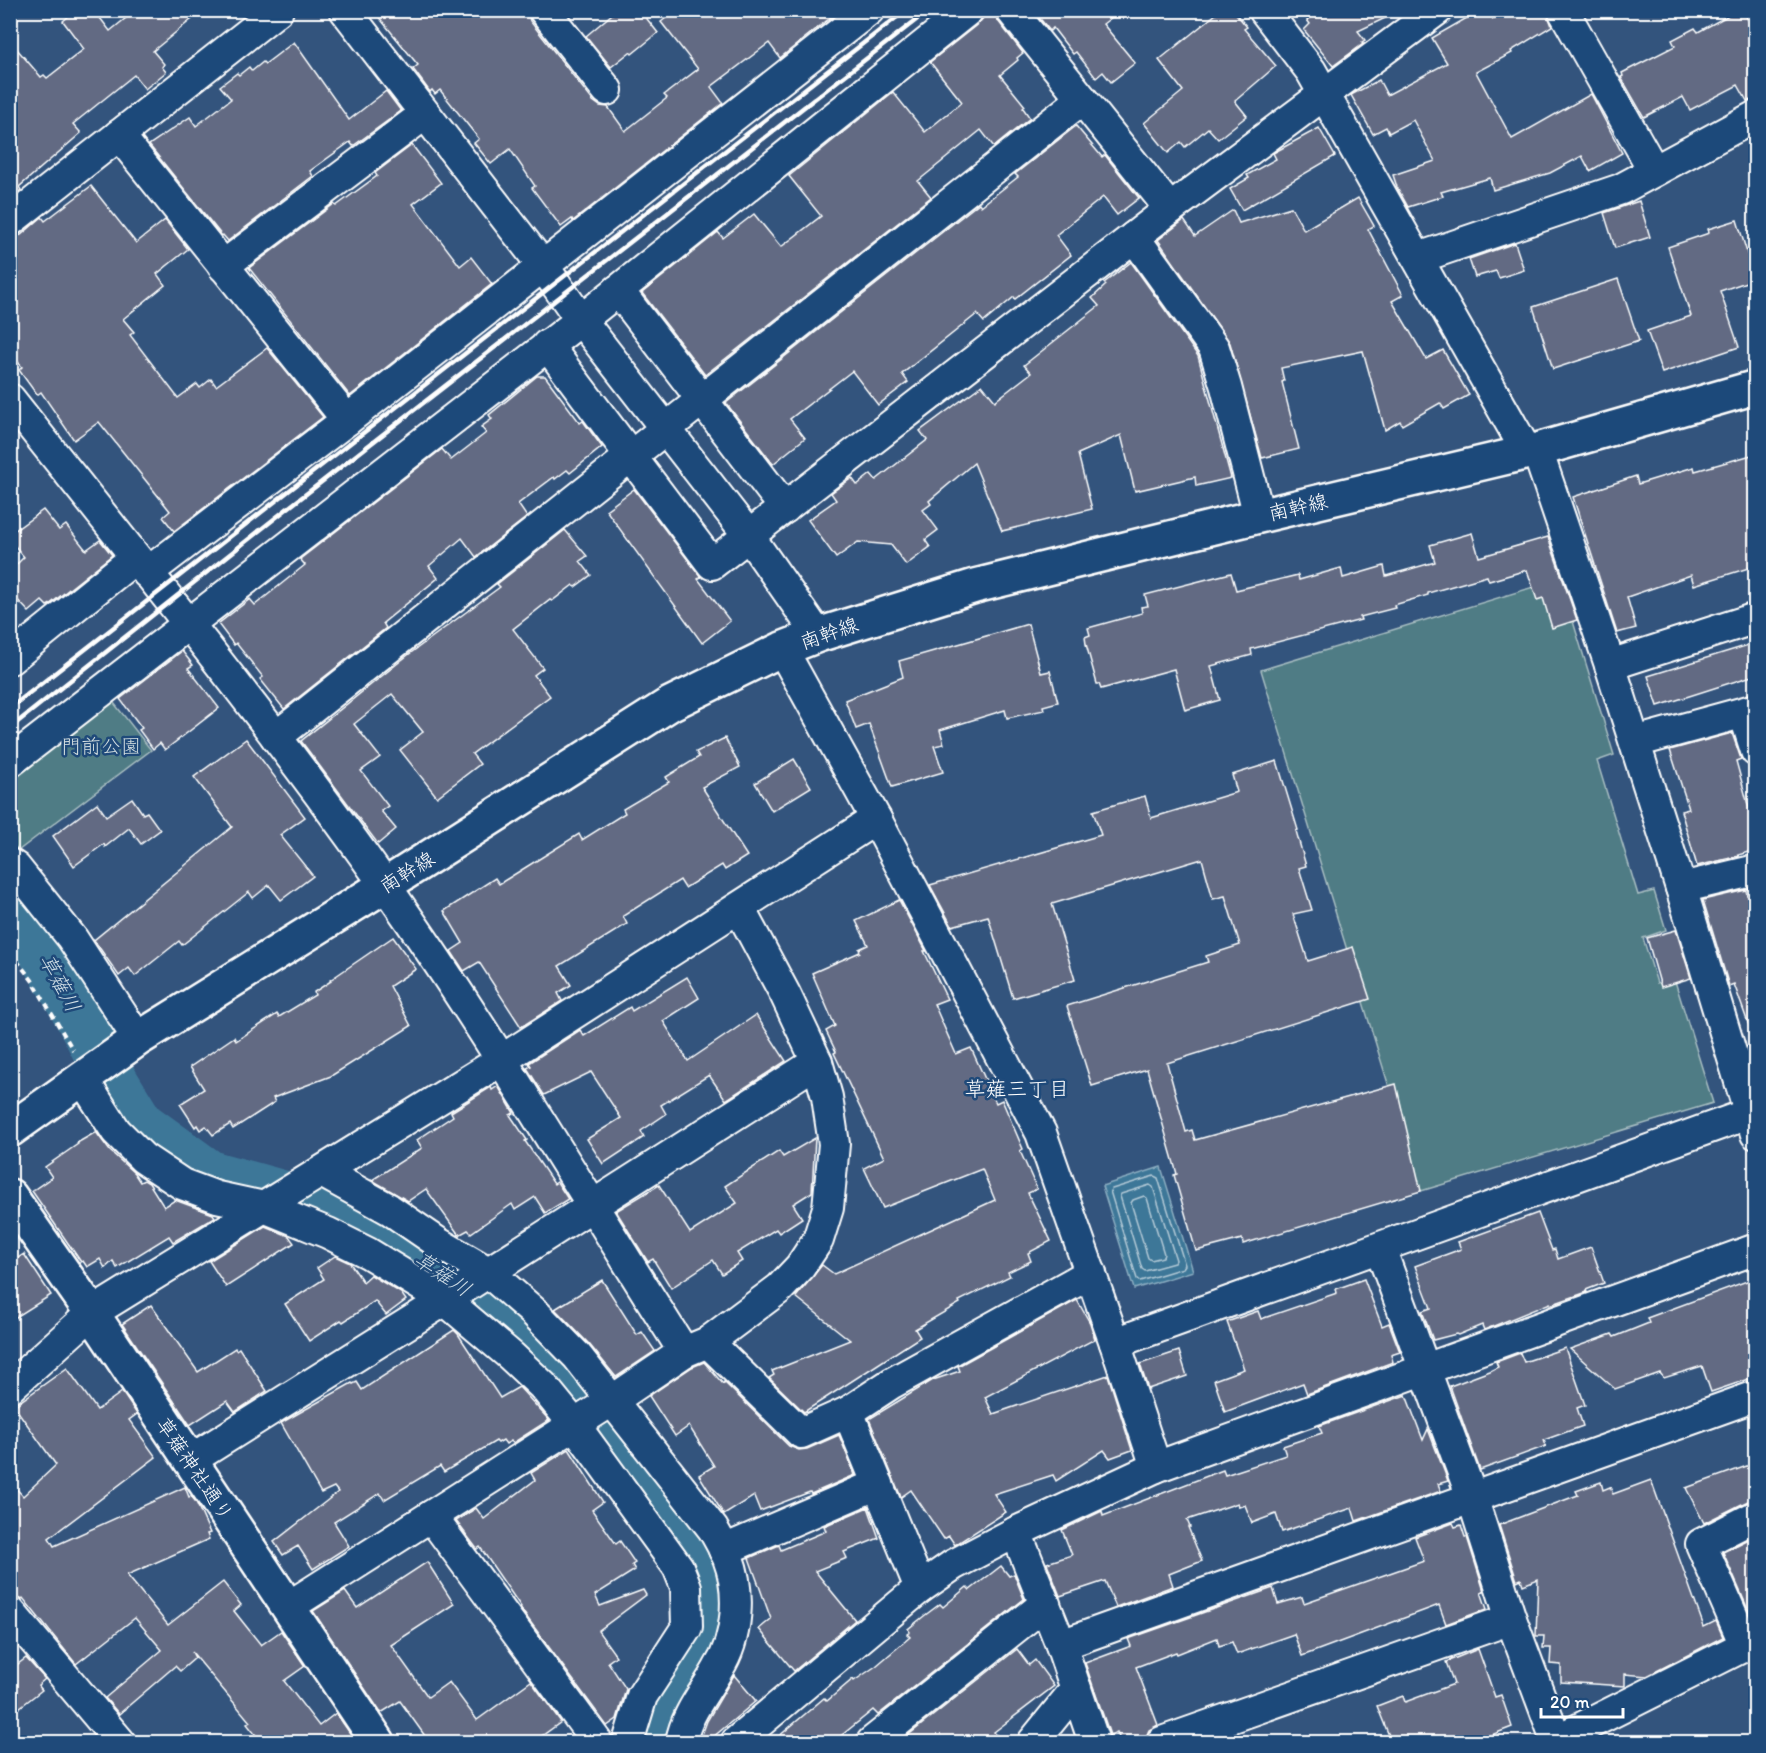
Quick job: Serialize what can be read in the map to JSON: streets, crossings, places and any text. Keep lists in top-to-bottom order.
{
  "streets": {
    "main road": ["南幹線", "草薙神社通り"]
  },
  "districts": ["草薙三丁目"],
  "water": ["草薙川"],
  "parks": ["門前公園"],
  "scale_bar": "20 m"
}
